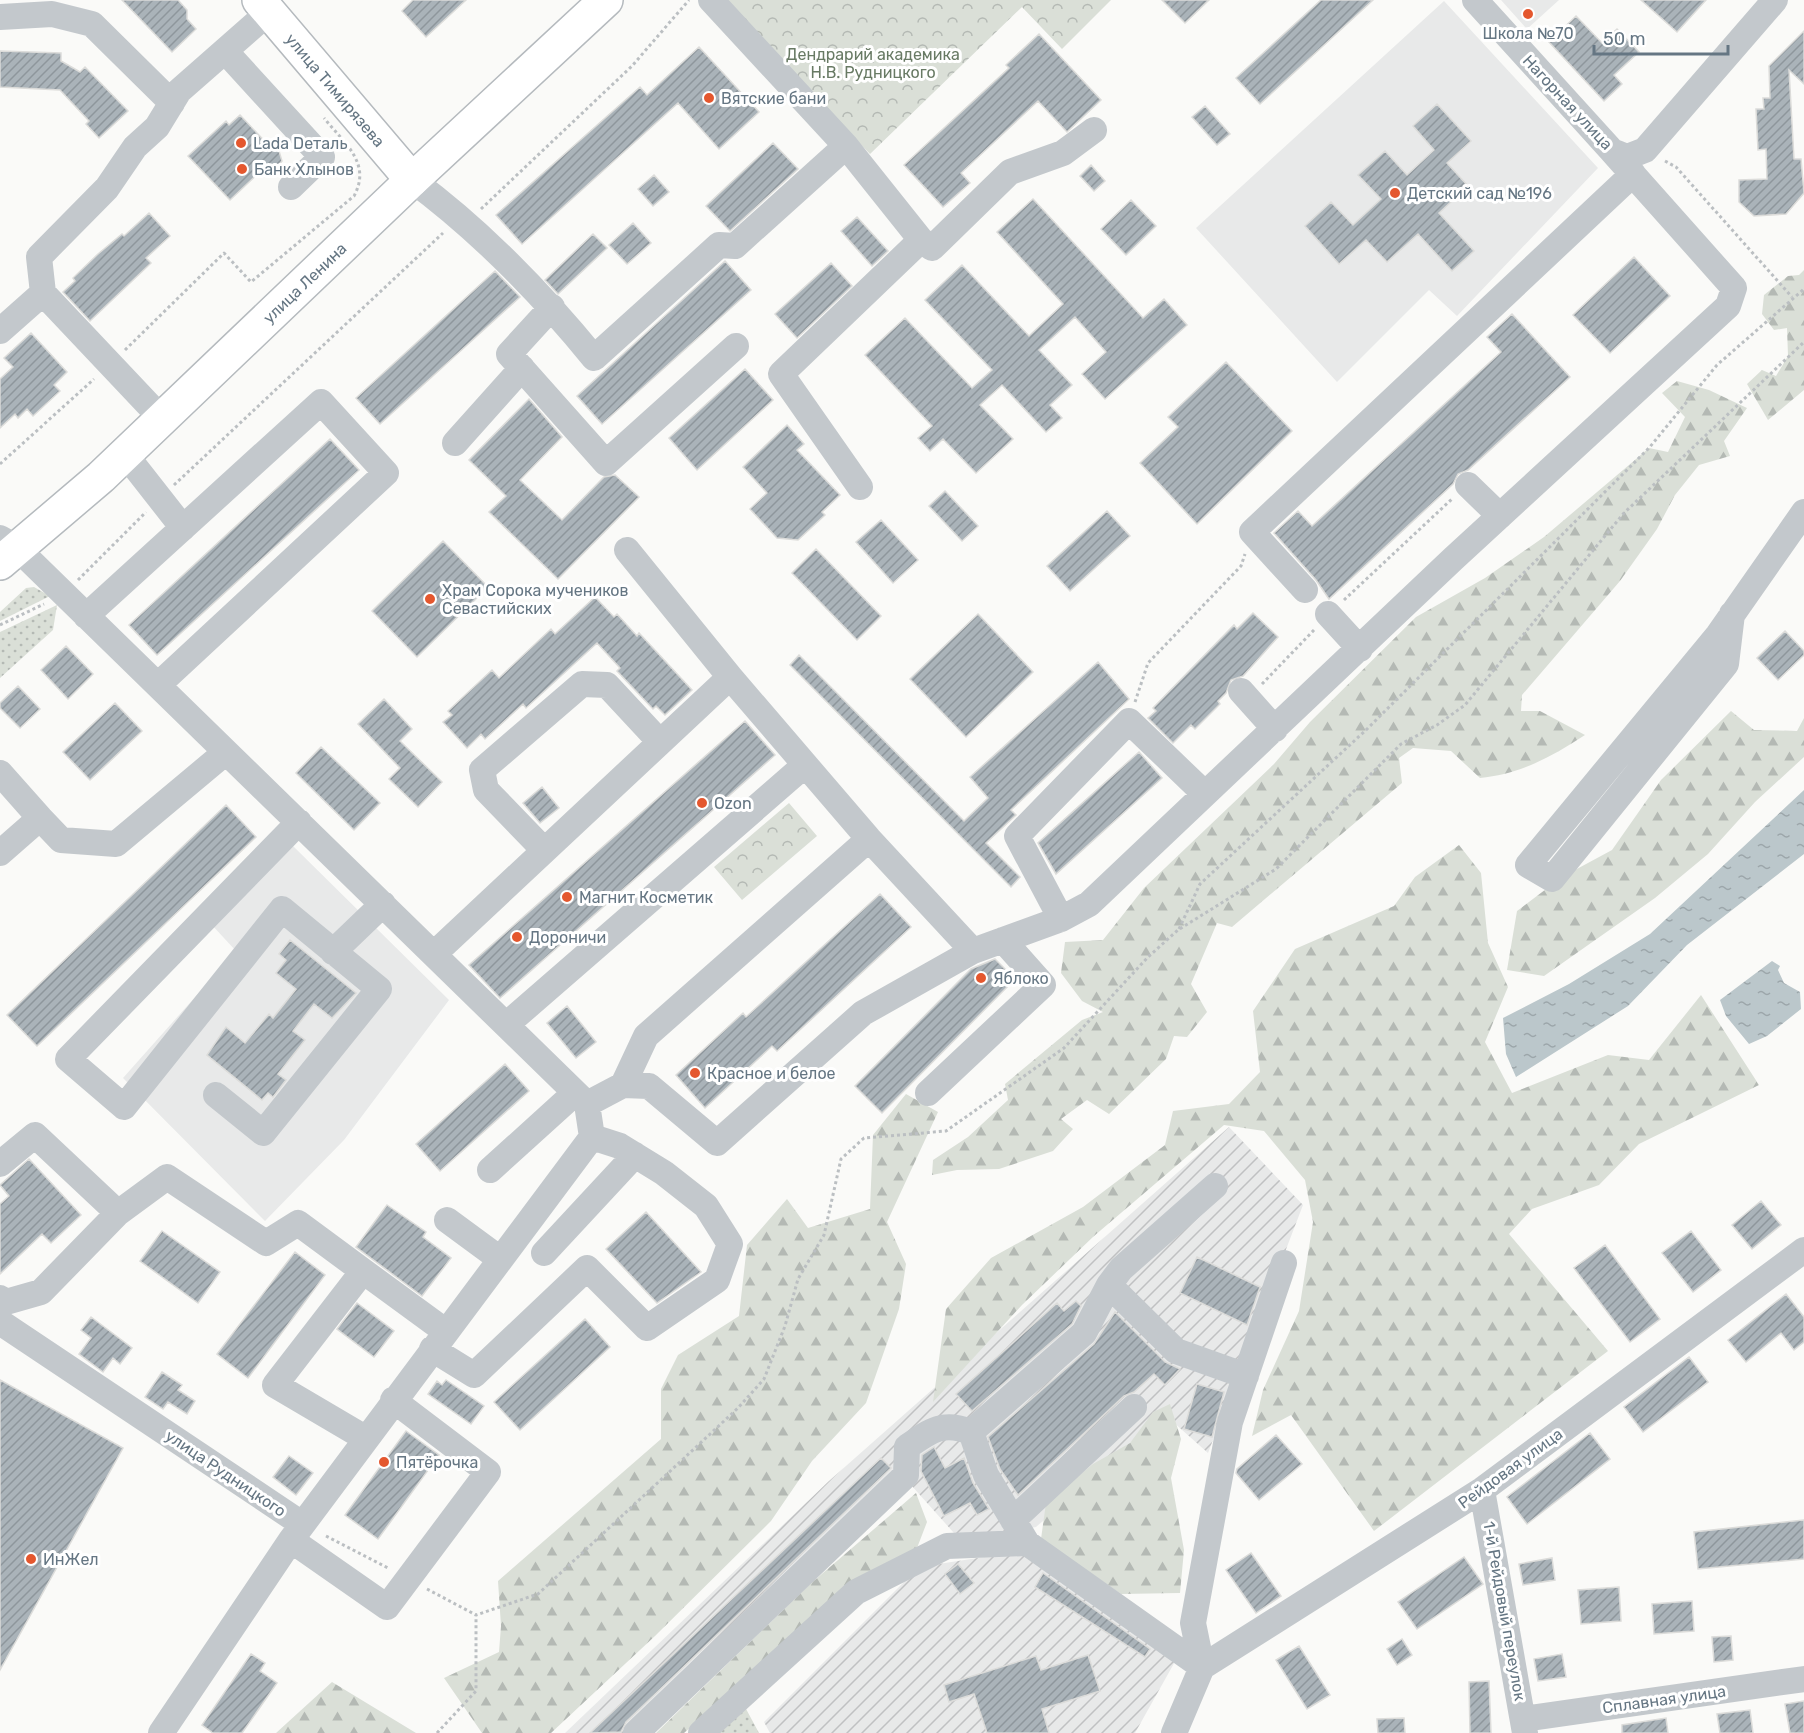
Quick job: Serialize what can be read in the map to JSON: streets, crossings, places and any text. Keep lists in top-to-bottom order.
{
  "streets": {
    "main road": ["улица Тимирязева", "улица Ленина"],
    "street": [
      "Нагорная улица",
      "Рейдовая улица",
      "улица Рудницкого",
      "1-й Рейдовый переулок",
      "Сплавная улица"
    ]
  },
  "crossings": [
    ["улица Тимирязева", "улица Ленина"],
    ["Рейдовая улица", "1-й Рейдовый переулок"],
    ["1-й Рейдовый переулок", "Сплавная улица"]
  ],
  "parks": ["Дендрарий академика Н.В. Рудницкого"],
  "places": [
    "Школа №70",
    "Вятские бани",
    "Lada Dеталь",
    "Банк Хлынов",
    "Детский сад №196",
    "Храм Сорока мучеников Севастийских",
    "Ozon",
    "Магнит Косметик",
    "Дороничи",
    "Яблоко",
    "Красное и белое",
    "Пятёрочка",
    "ИнЖел"
  ],
  "scale_bar": "50 m"
}
